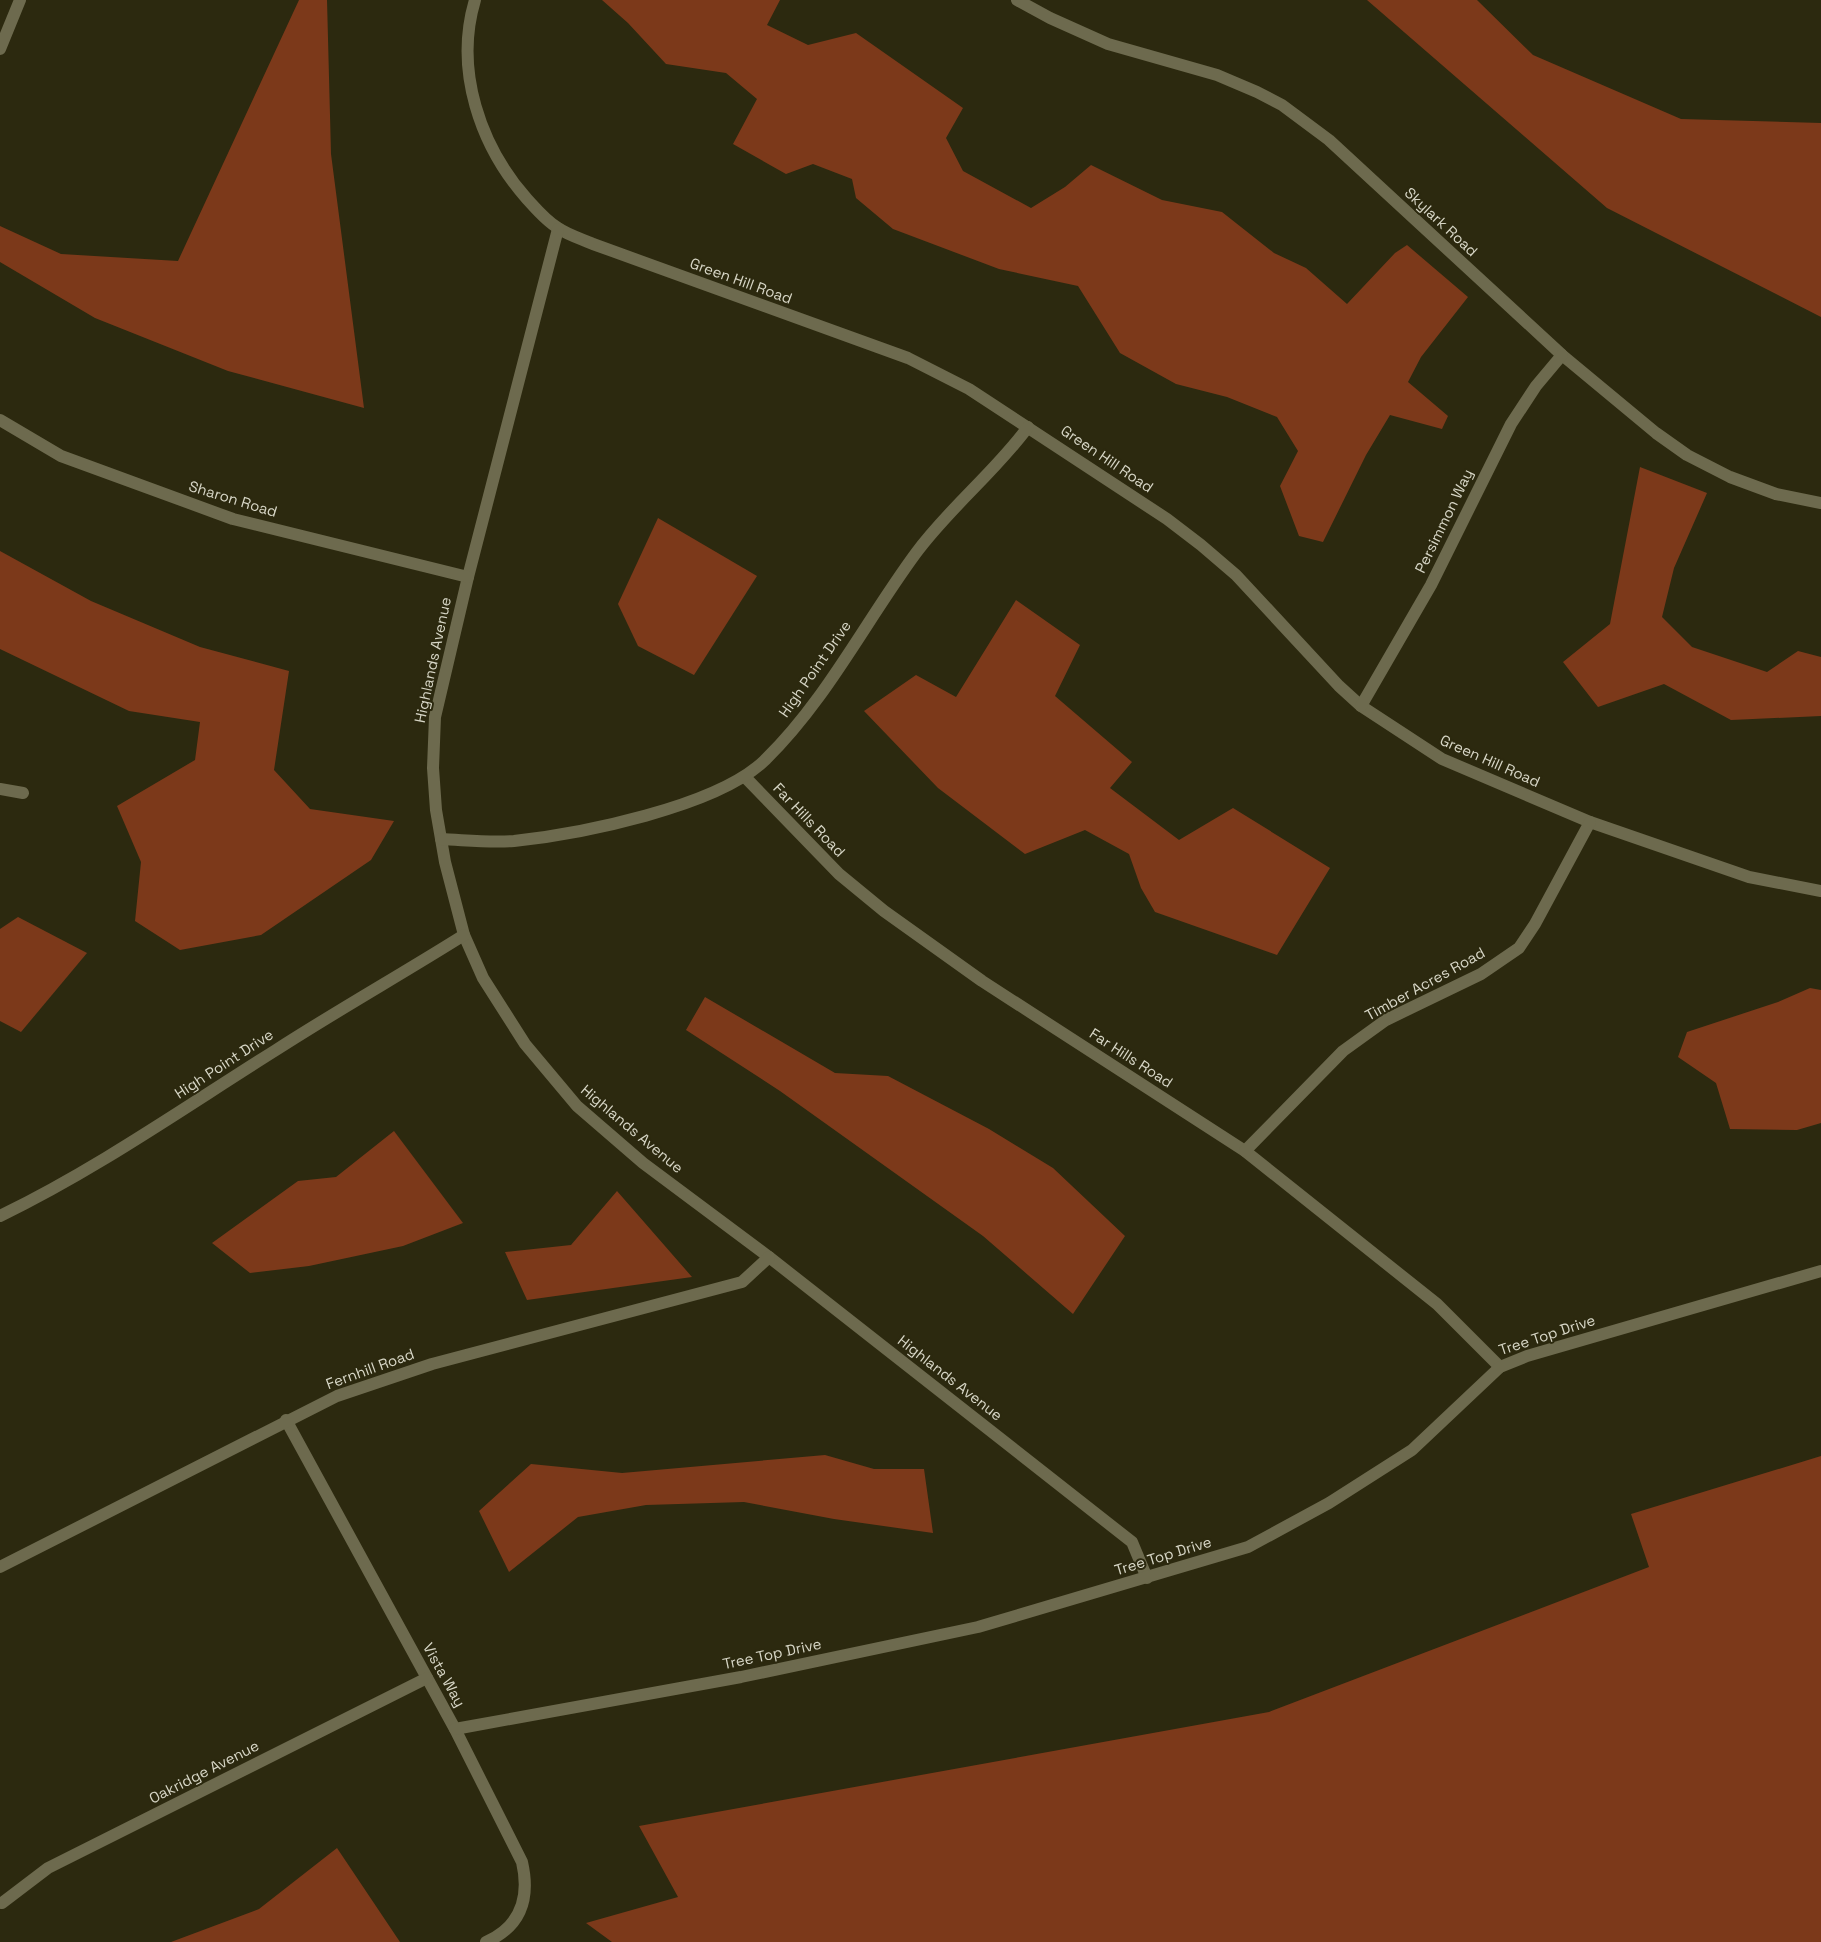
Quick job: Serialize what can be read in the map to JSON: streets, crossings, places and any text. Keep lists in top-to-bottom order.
{
  "streets": {
    "street": [
      "Skylark Road",
      "Green Hill Road",
      "Sharon Road",
      "Persimmon Way",
      "Highlands Avenue",
      "High Point Drive",
      "Far Hills Road",
      "Timber Acres Road",
      "Tree Top Drive",
      "Fernhill Road",
      "Vista Way",
      "Oakridge Avenue"
    ]
  },
  "crossings": [
    ["Skylark Road", "Persimmon Way"],
    ["Green Hill Road", "Persimmon Way"],
    ["Green Hill Road", "Highlands Avenue"],
    ["Green Hill Road", "High Point Drive"],
    ["Green Hill Road", "Timber Acres Road"],
    ["Sharon Road", "Highlands Avenue"],
    ["Highlands Avenue", "High Point Drive"],
    ["Highlands Avenue", "Tree Top Drive"],
    ["Highlands Avenue", "Fernhill Road"],
    ["High Point Drive", "Far Hills Road"],
    ["Far Hills Road", "Timber Acres Road"],
    ["Far Hills Road", "Tree Top Drive"],
    ["Tree Top Drive", "Vista Way"],
    ["Fernhill Road", "Vista Way"],
    ["Vista Way", "Oakridge Avenue"]
  ]
}
